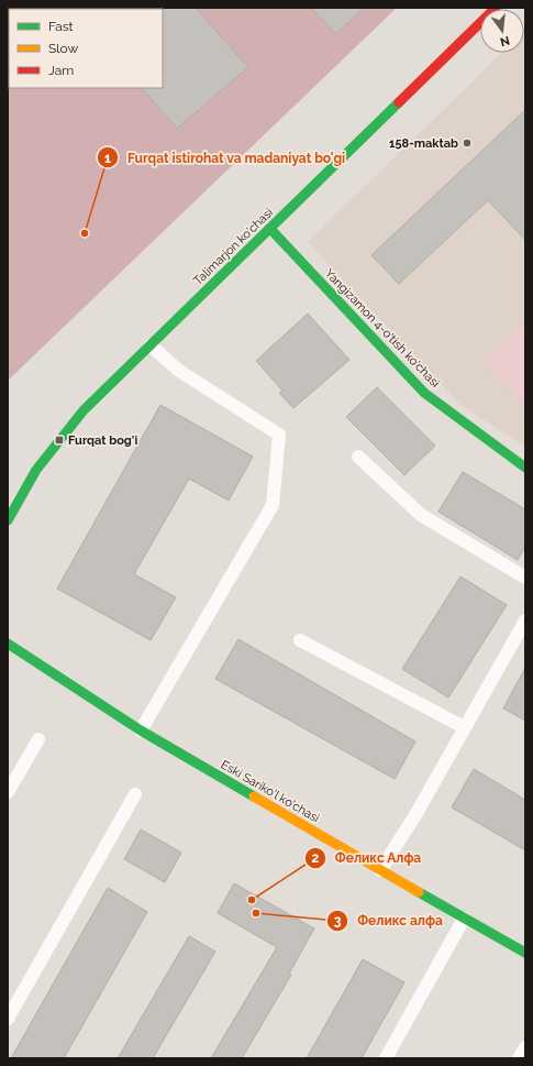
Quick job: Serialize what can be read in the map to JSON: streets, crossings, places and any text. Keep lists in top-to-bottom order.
{
  "streets": {
    "street": ["Talimarjon ko'chasi", "Yangizamon 4-o'tish ko'chasi", "Eski Sariko'l ko'chasi"]
  },
  "crossings": [
    ["Talimarjon ko'chasi", "Yangizamon 4-o'tish ko'chasi"]
  ],
  "places": {
    "other": [
      "158-maktab",
      "Furqat istirohat va madaniyat bo'gi",
      "Феликс Алфа",
      "Феликс алфа"
    ],
    "transit": ["Furqat bog'i"]
  },
  "legend": ["Fast", "Slow", "Jam"],
  "north": "bottom"
}
